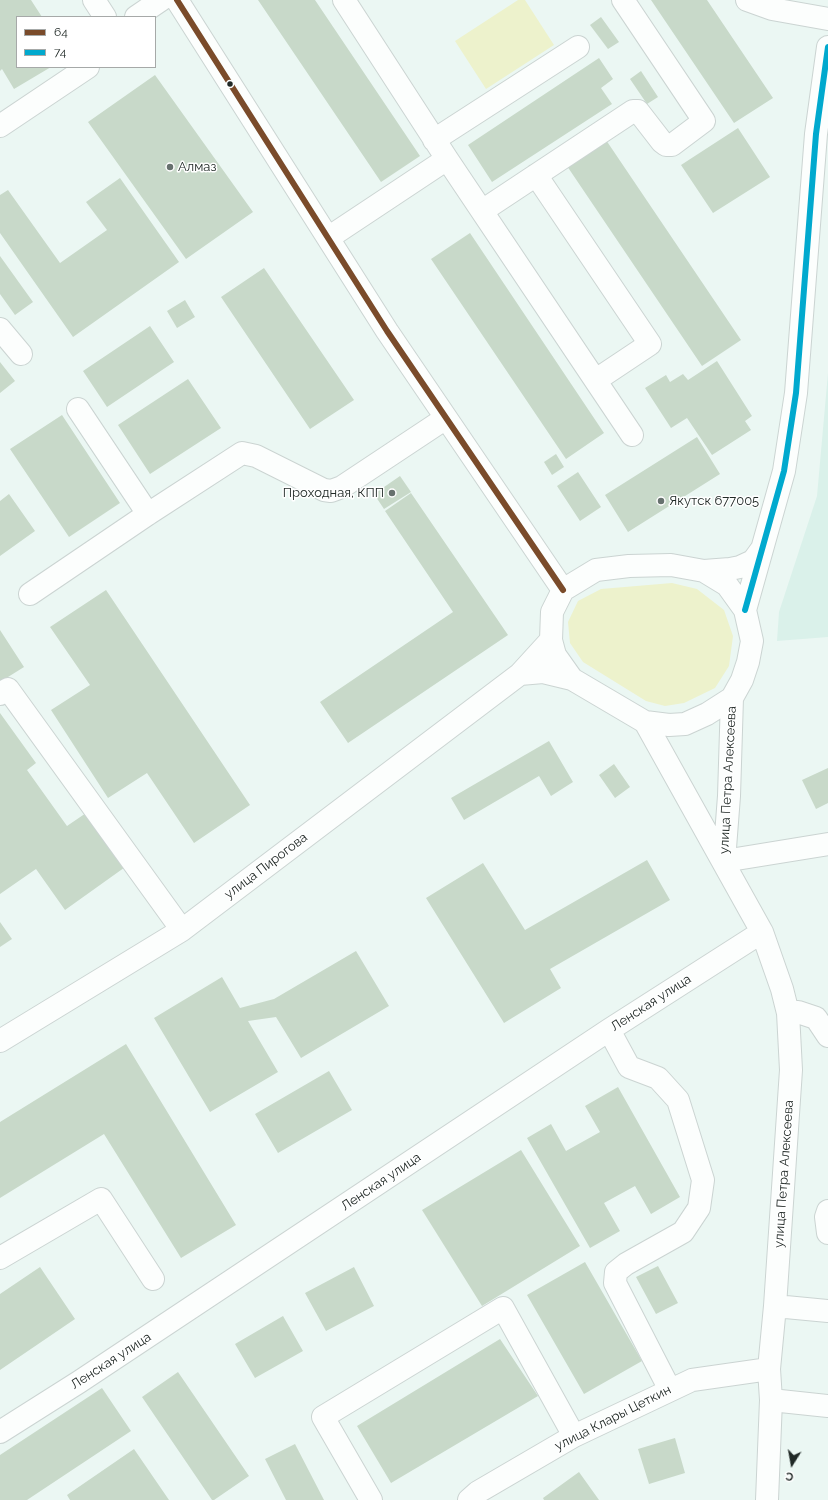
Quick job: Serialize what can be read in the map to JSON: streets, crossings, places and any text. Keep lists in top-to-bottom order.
{
  "streets": {
    "street": [
      "улица Петра Алексеева",
      "улица Пирогова",
      "Ленская улица",
      "улица Клары Цеткин"
    ]
  },
  "crossings": [
    ["улица Петра Алексеева", "Ленская улица"],
    ["улица Петра Алексеева", "улица Клары Цеткин"]
  ],
  "places": ["Алмаз", "Проходная, КПП", "Якутск 677005"],
  "lines": ["transit line 64", "transit line 74"],
  "legend": ["64", "74"],
  "north": "bottom"
}
